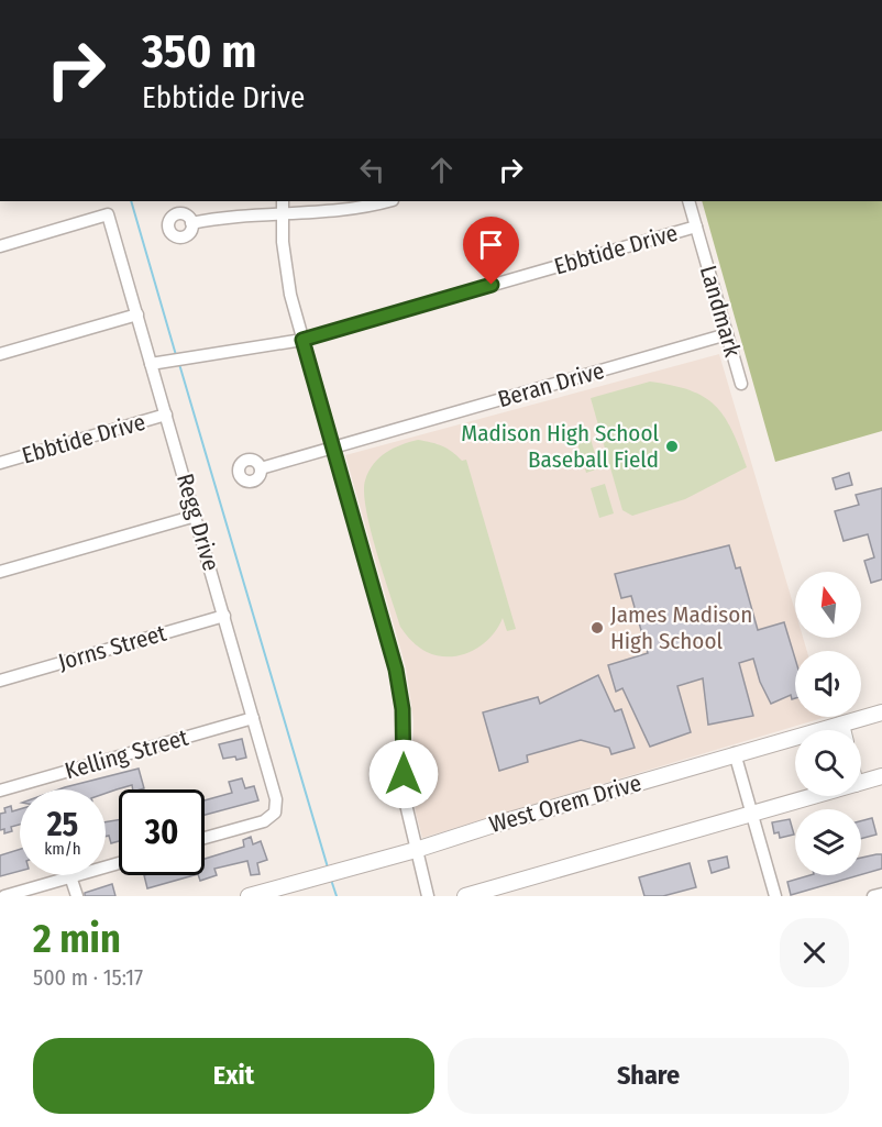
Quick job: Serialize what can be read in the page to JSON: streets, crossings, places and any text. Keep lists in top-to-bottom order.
{
  "streets": {
    "main road": ["West Orem Drive"],
    "street": [
      "Ebbtide Drive",
      "Landmark",
      "Beran Drive",
      "Regg Drive",
      "Jorns Street",
      "Kelling Street"
    ]
  },
  "crossings": [
    ["Ebbtide Drive", "Landmark"],
    ["Ebbtide Drive", "Regg Drive"],
    ["Landmark", "Beran Drive"],
    ["Regg Drive", "Jorns Street"],
    ["Regg Drive", "Kelling Street"]
  ],
  "places": ["Madison High School Baseball Field", "James Madison High School"],
  "north": "top",
  "page": {
    "turn": ["350 m", "Ebbtide Drive"],
    "speed": "25 km/h",
    "limit": "30",
    "heading": ["2 min", "500 m · 15:17"],
    "buttons": ["Exit", "Share"]
  }
}
